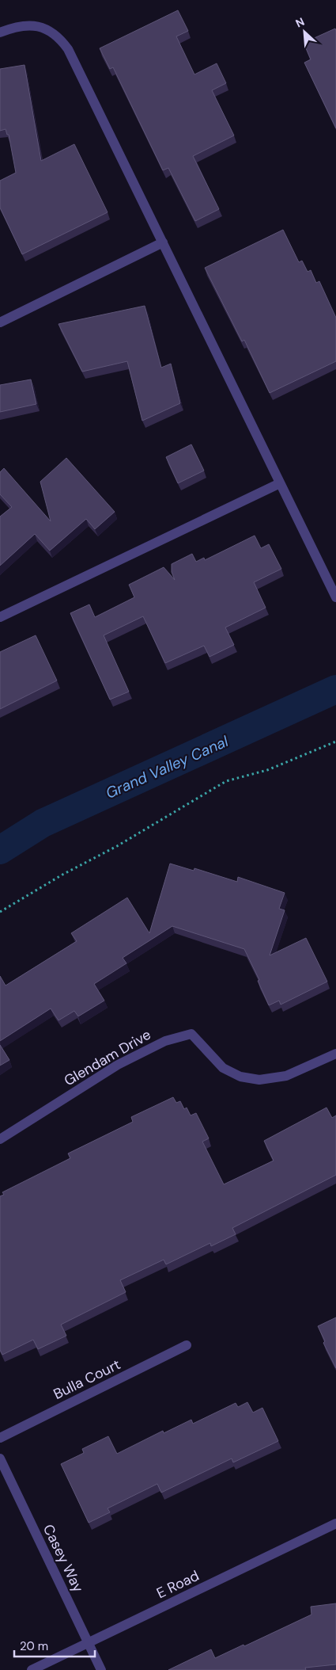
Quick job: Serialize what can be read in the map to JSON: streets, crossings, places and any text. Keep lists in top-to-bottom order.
{
  "streets": {
    "street": [
      "Glendam Drive",
      "Bulla Court",
      "Casey Way",
      "E Road"
    ]
  },
  "crossings": [
    ["Casey Way", "E Road"]
  ],
  "water": ["Grand Valley Canal"],
  "scale_bar": "20 m",
  "north": "top left"
}
